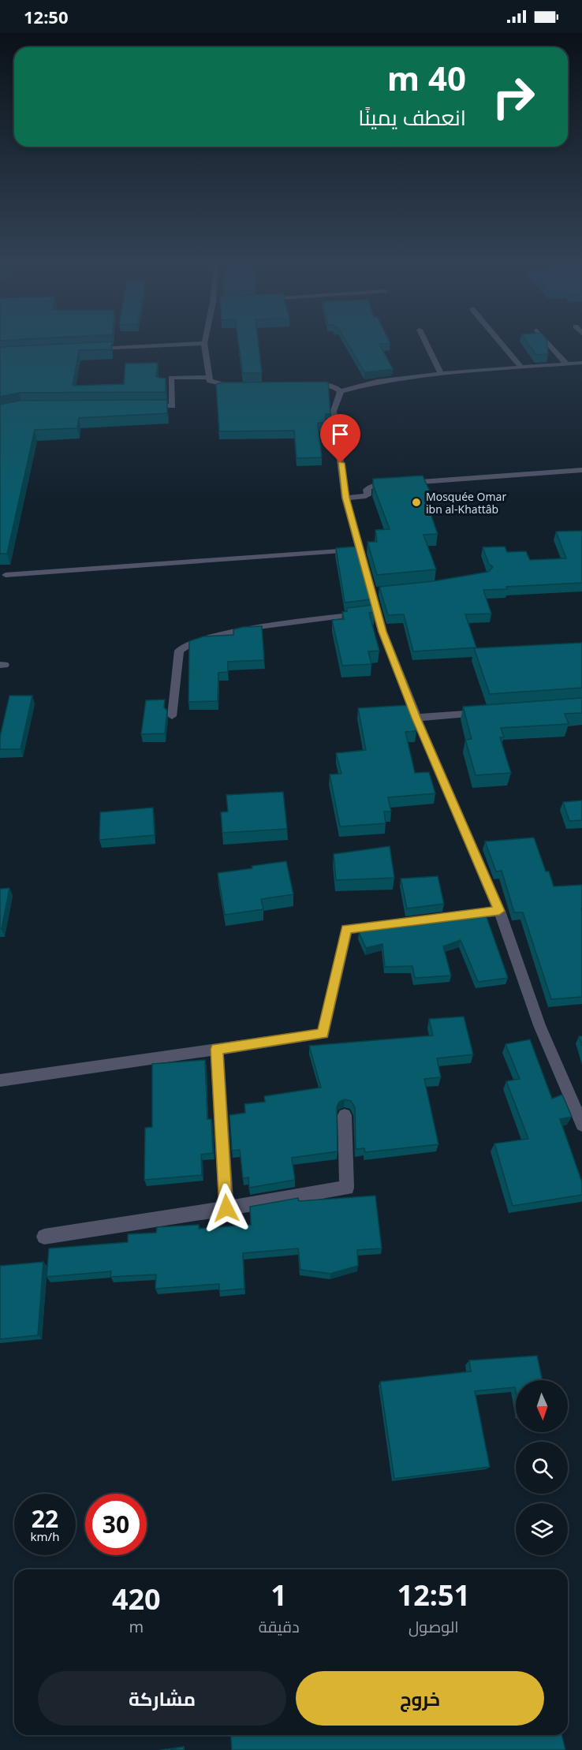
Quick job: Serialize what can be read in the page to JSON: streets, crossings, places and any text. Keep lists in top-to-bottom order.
{
  "places": ["Mosquée Omar ibn al-Khattâb"],
  "north": "bottom",
  "page": {
    "status": "12:50",
    "turn": ["40 m", "انعطف يمينًا"],
    "speed": "22 km/h",
    "limit": "30",
    "eta": [
      "12:51",
      "الوصول",
      "1",
      "دقيقة",
      "420",
      "m"
    ],
    "buttons": ["خروج", "مشاركة"]
  }
}
